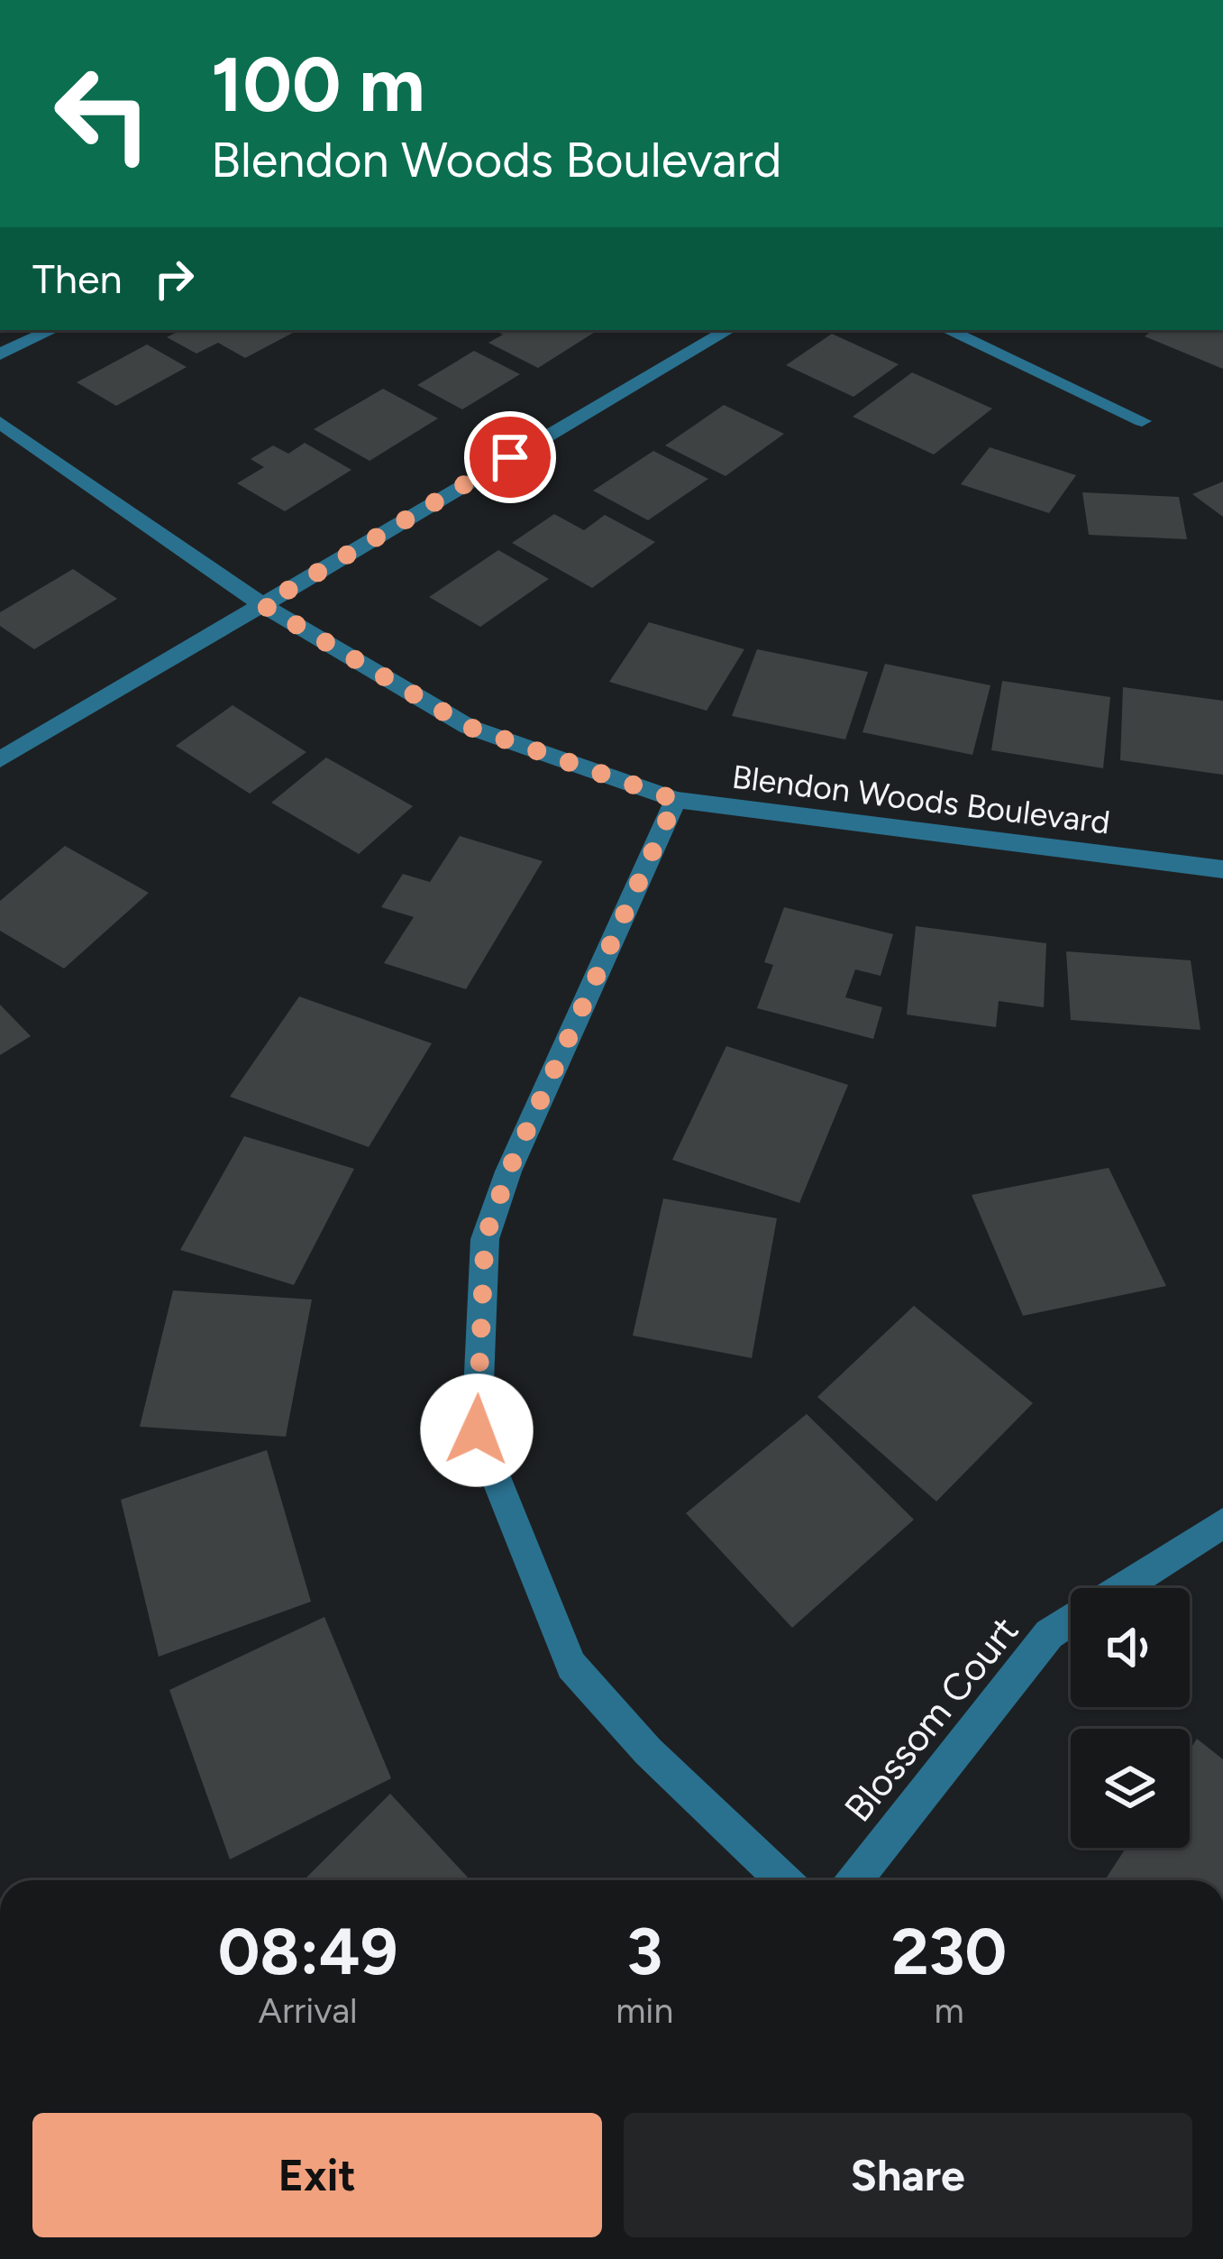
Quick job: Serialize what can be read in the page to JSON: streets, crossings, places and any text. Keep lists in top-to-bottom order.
{
  "streets": {
    "street": ["Blendon Woods Boulevard", "Blossom Court"]
  },
  "page": {
    "turn": ["100 m", "Blendon Woods Boulevard"],
    "then": "Then",
    "eta": [
      "08:49",
      "Arrival",
      "3",
      "min",
      "230",
      "m"
    ],
    "buttons": ["Exit", "Share"]
  }
}
